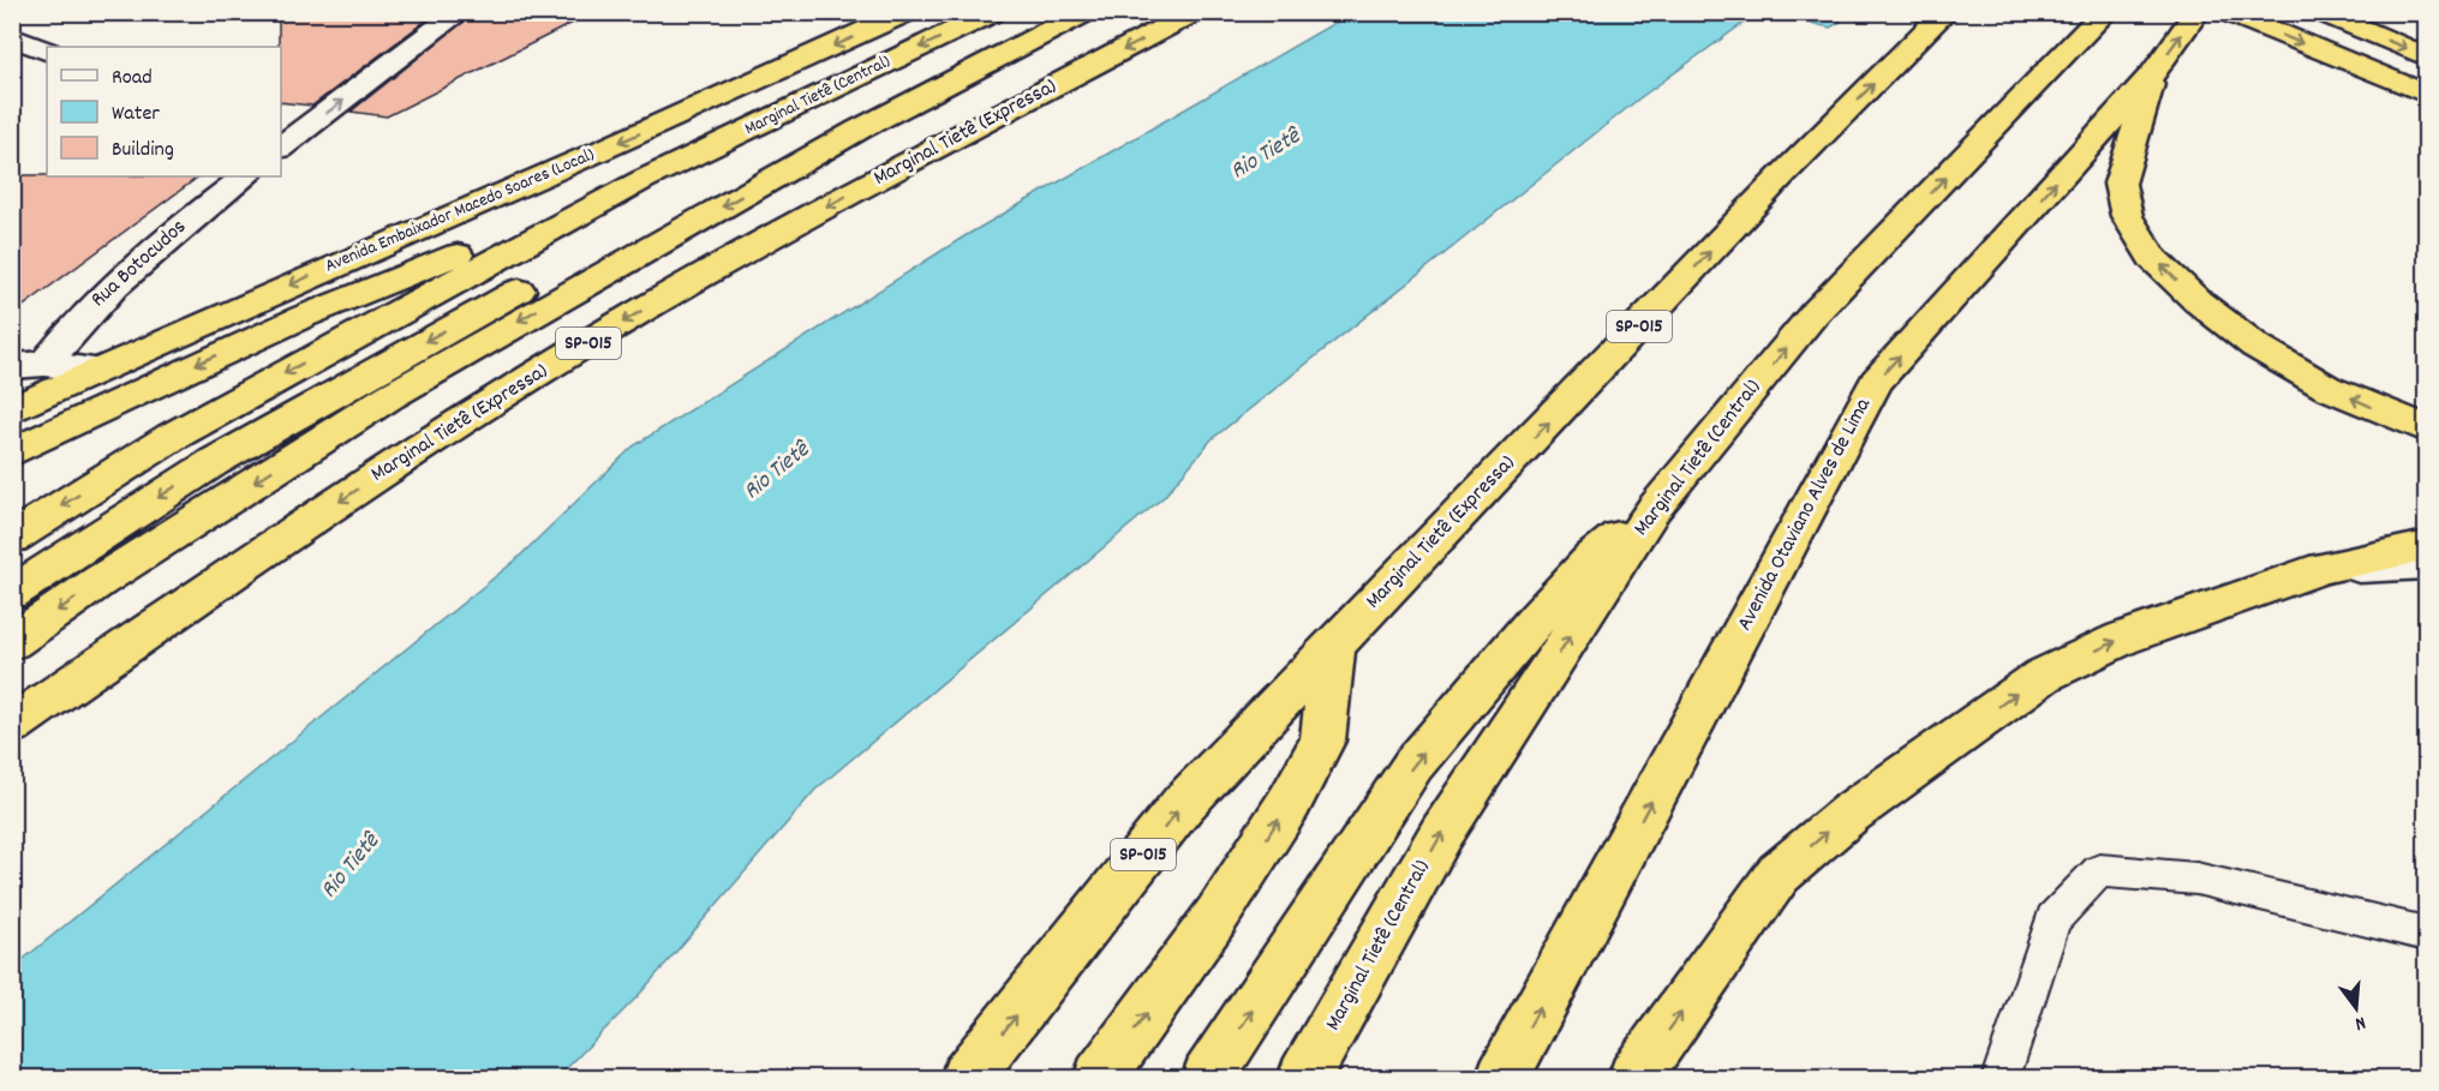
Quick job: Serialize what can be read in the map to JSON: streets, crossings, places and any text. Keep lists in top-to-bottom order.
{
  "streets": {
    "highway": [
      "Marginal Tietê (Central)",
      "Marginal Tietê (Expressa)",
      "Avenida Embaixador Macedo Soares (Local)",
      "SP-015",
      "Avenida Otaviano Alves de Lima"
    ],
    "street": ["Rua Botocudos"]
  },
  "water": ["Rio Tietê"],
  "legend": ["Road", "Water", "Building"],
  "north": "bottom"
}
